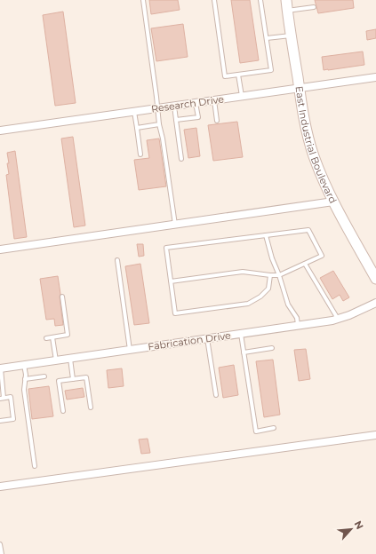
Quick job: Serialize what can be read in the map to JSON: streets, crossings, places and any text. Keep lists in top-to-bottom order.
{
  "streets": {
    "street": ["Research Drive", "East Industrial Boulevard", "Fabrication Drive"]
  },
  "crossings": [
    ["Research Drive", "East Industrial Boulevard"]
  ],
  "north": "top right"
}
